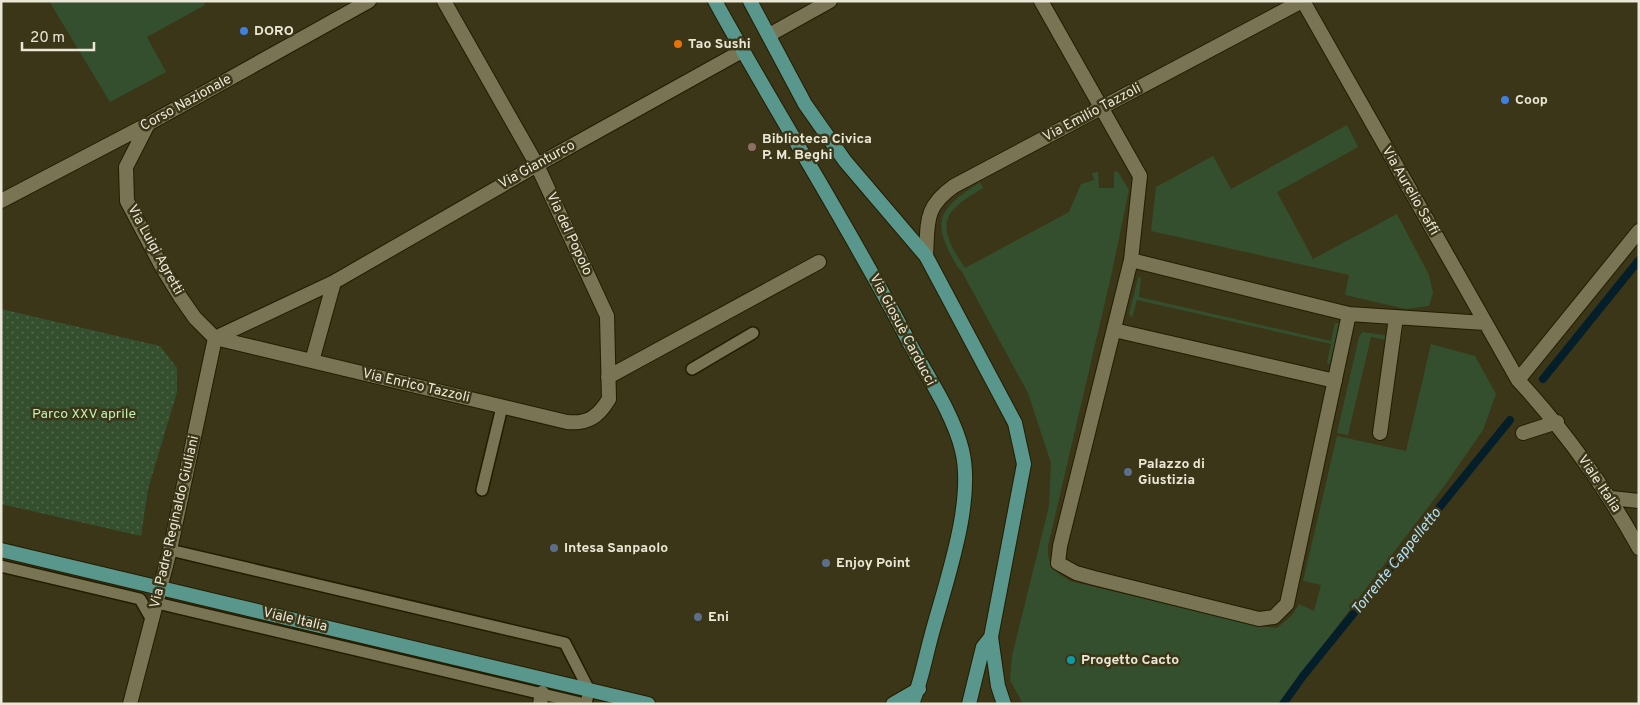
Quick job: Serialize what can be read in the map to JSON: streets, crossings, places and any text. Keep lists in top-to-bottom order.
{
  "streets": {
    "main road": ["Via Giosuè Carducci", "Viale Italia"],
    "street": [
      "Corso Nazionale",
      "Via Emilio Tazzoli",
      "Via Gianturco",
      "Via Aurelio Saffi",
      "Via del Popolo",
      "Via Luigi Agretti",
      "Via Enrico Tazzoli",
      "Via Padre Reginaldo Giuliani"
    ]
  },
  "crossings": [
    ["Corso Nazionale", "Via Luigi Agretti"],
    ["Via Emilio Tazzoli", "Via Aurelio Saffi"],
    ["Via Gianturco", "Via del Popolo"],
    ["Via Gianturco", "Via Luigi Agretti"],
    ["Via Gianturco", "Via Giosuè Carducci"],
    ["Via Gianturco", "Via Enrico Tazzoli"],
    ["Via Gianturco", "Via Padre Reginaldo Giuliani"],
    ["Via Aurelio Saffi", "Viale Italia"],
    ["Via del Popolo", "Via Enrico Tazzoli"],
    ["Via Luigi Agretti", "Via Enrico Tazzoli"],
    ["Via Luigi Agretti", "Via Padre Reginaldo Giuliani"],
    ["Via Enrico Tazzoli", "Via Padre Reginaldo Giuliani"],
    ["Viale Italia", "Via Padre Reginaldo Giuliani"]
  ],
  "water": ["Torrente Cappelletto"],
  "parks": ["Parco XXV aprile"],
  "places": [
    "DORO",
    "Tao Sushi",
    "Coop",
    "Biblioteca Civica P. M. Beghi",
    "Palazzo di Giustizia",
    "Intesa Sanpaolo",
    "Enjoy Point",
    "Eni",
    "Progetto Cacto"
  ],
  "scale_bar": "20 m"
}
